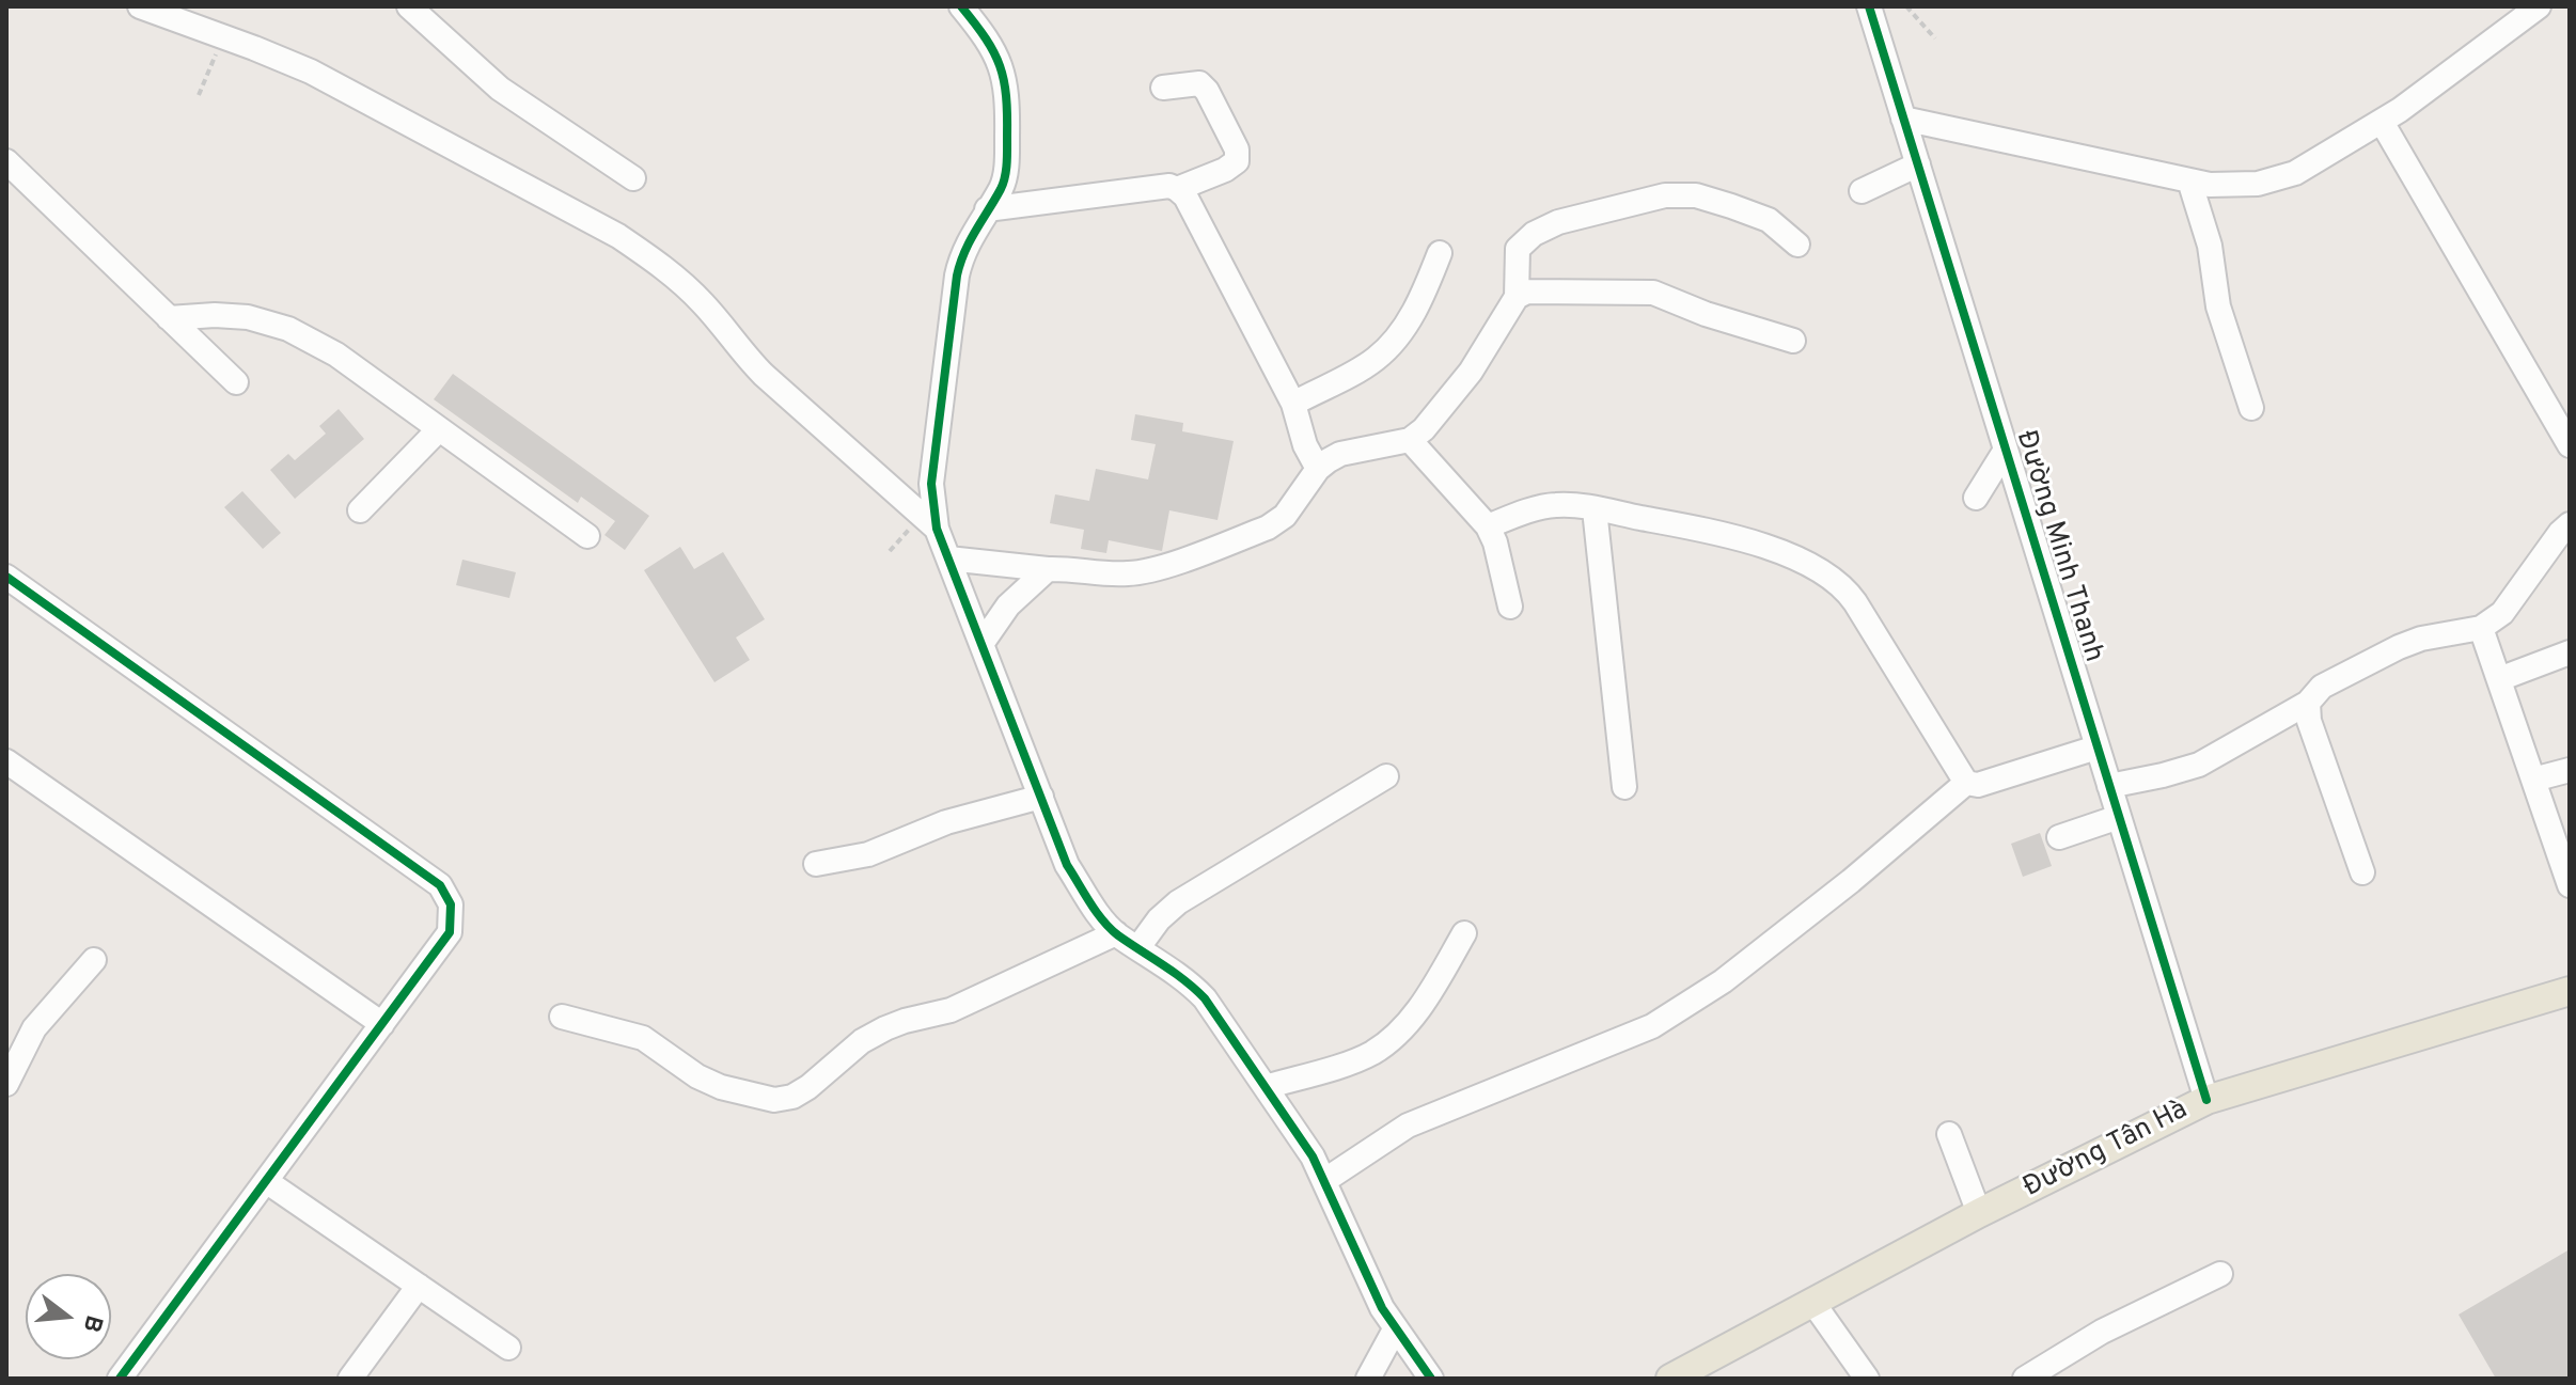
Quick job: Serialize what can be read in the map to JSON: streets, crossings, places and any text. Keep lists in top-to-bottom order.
{
  "streets": {
    "main road": ["Đường Tân Hà"],
    "street": ["Đường Minh Thanh"]
  },
  "crossings": [
    ["Đường Minh Thanh", "Đường Tân Hà"]
  ],
  "north": "right"
}
